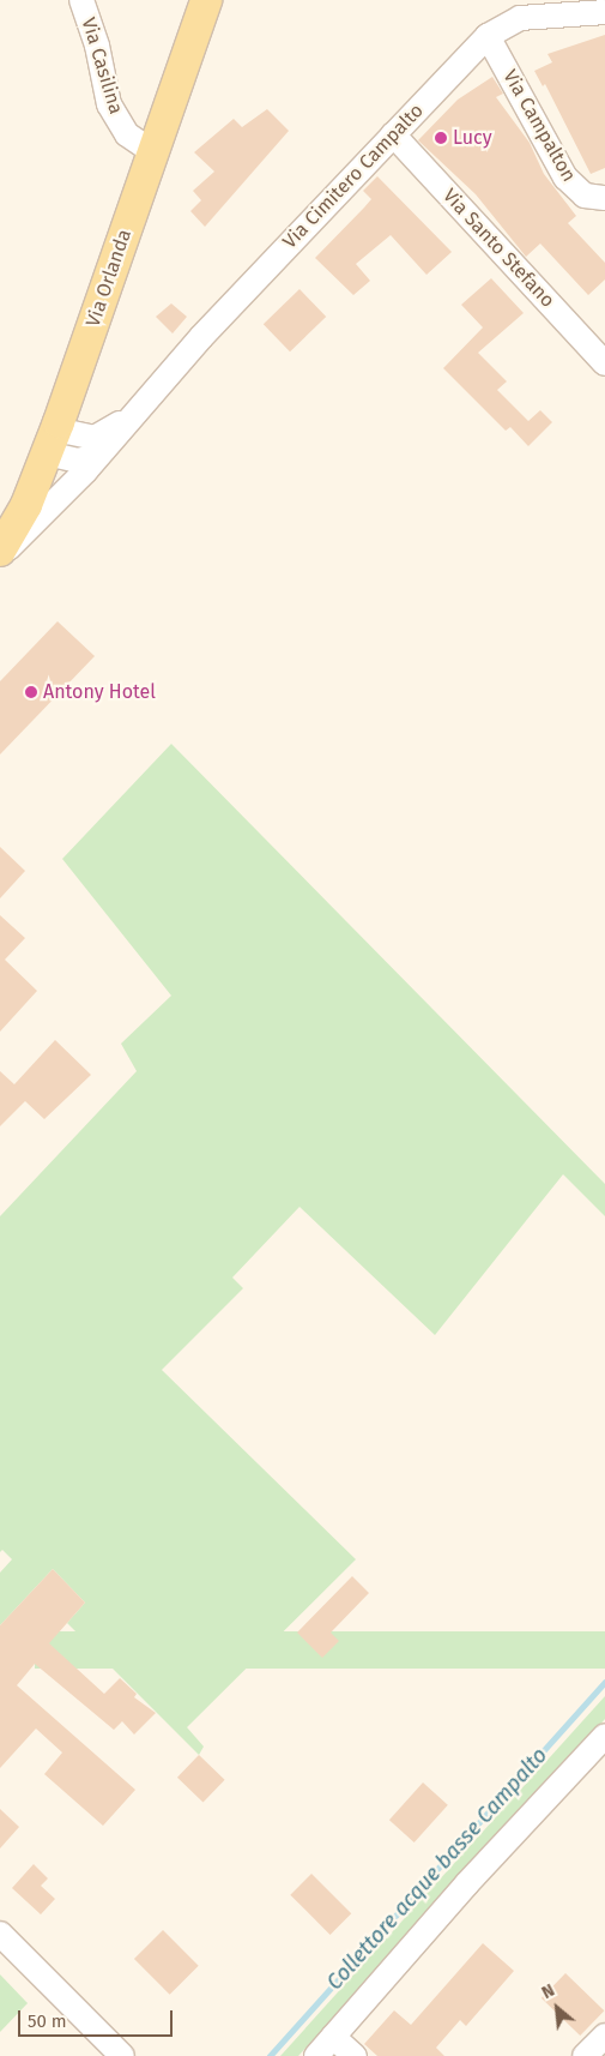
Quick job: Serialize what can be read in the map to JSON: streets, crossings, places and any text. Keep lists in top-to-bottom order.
{
  "streets": {
    "main road": ["Via Orlanda"],
    "street": [
      "Via Casilina",
      "Via Campalton",
      "Via Cimitero Campalto",
      "Via Santo Stefano"
    ]
  },
  "crossings": [
    ["Via Casilina", "Via Orlanda"],
    ["Via Campalton", "Via Cimitero Campalto"],
    ["Via Cimitero Campalto", "Via Santo Stefano"],
    ["Via Cimitero Campalto", "Via Orlanda"]
  ],
  "water": ["Collettore acque basse Campalto"],
  "places": ["Lucy", "Antony Hotel"],
  "scale_bar": "50 m",
  "north": "top left"
}
